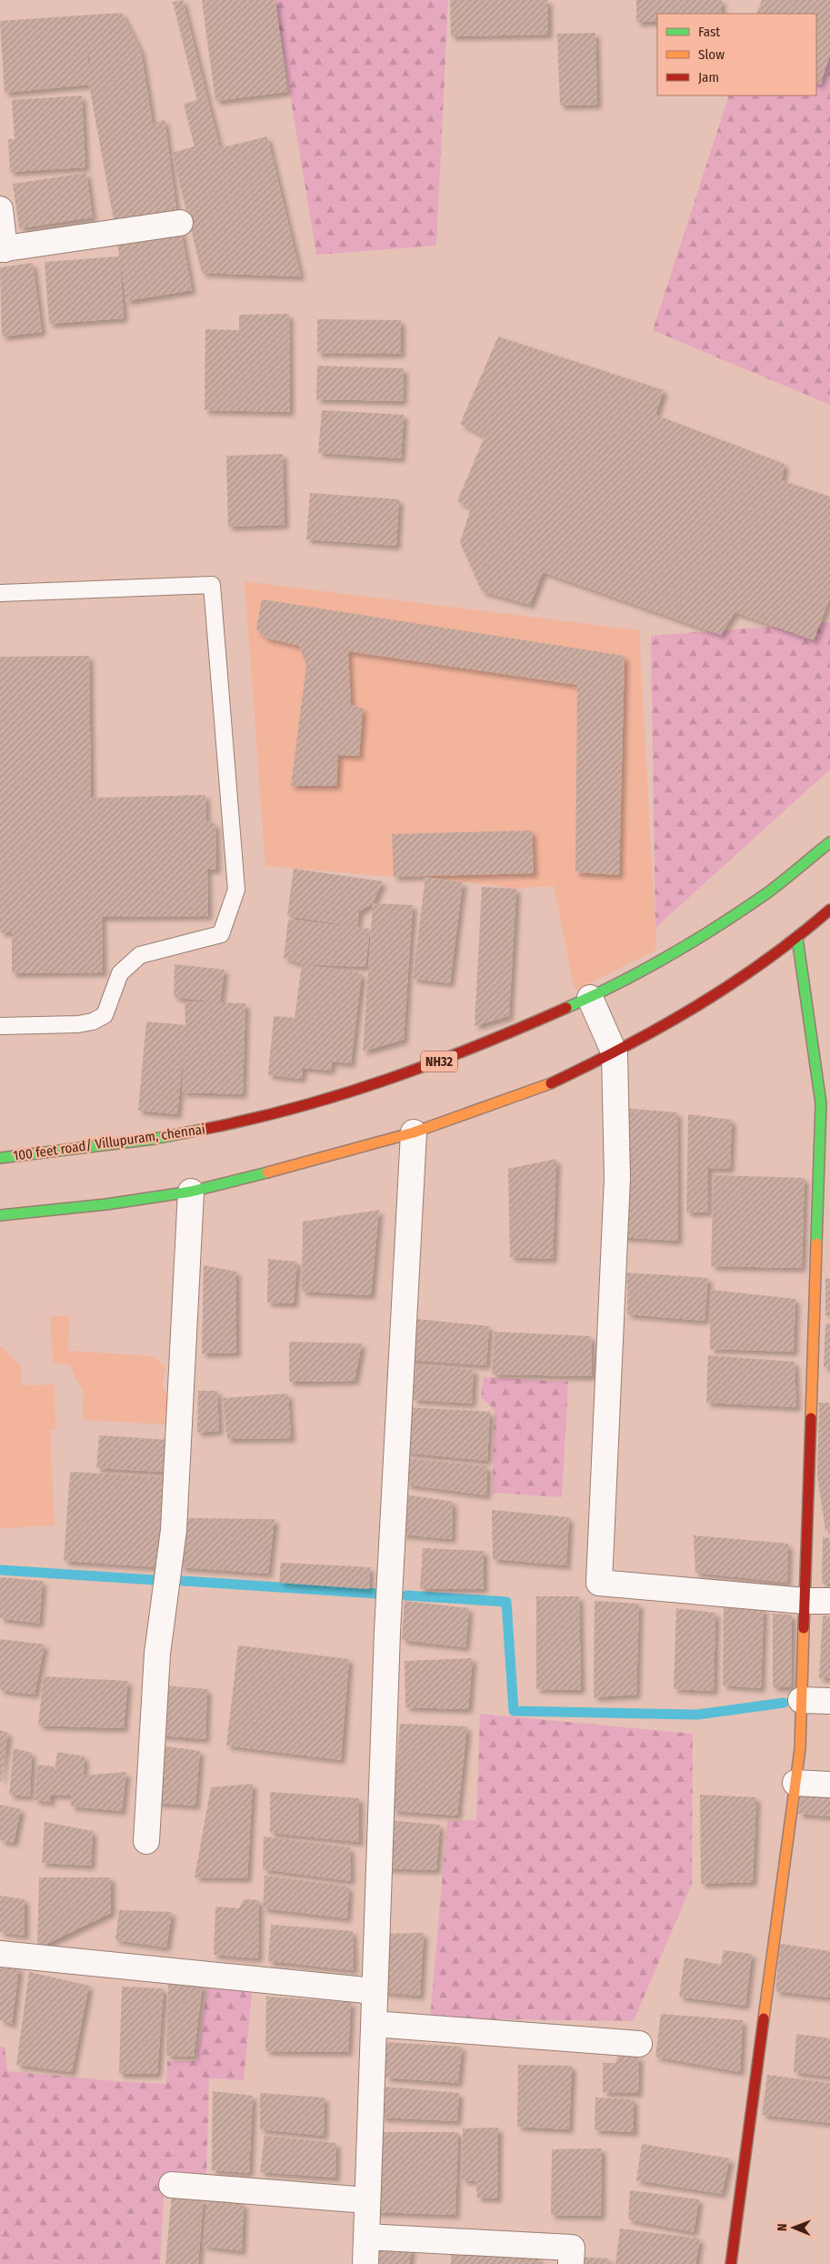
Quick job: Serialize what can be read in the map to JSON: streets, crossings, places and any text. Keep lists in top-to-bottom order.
{
  "streets": {
    "main road": ["NH32", "100 feet road/ Villupuram, chennai"]
  },
  "legend": ["Fast", "Slow", "Jam"],
  "north": "left"
}
